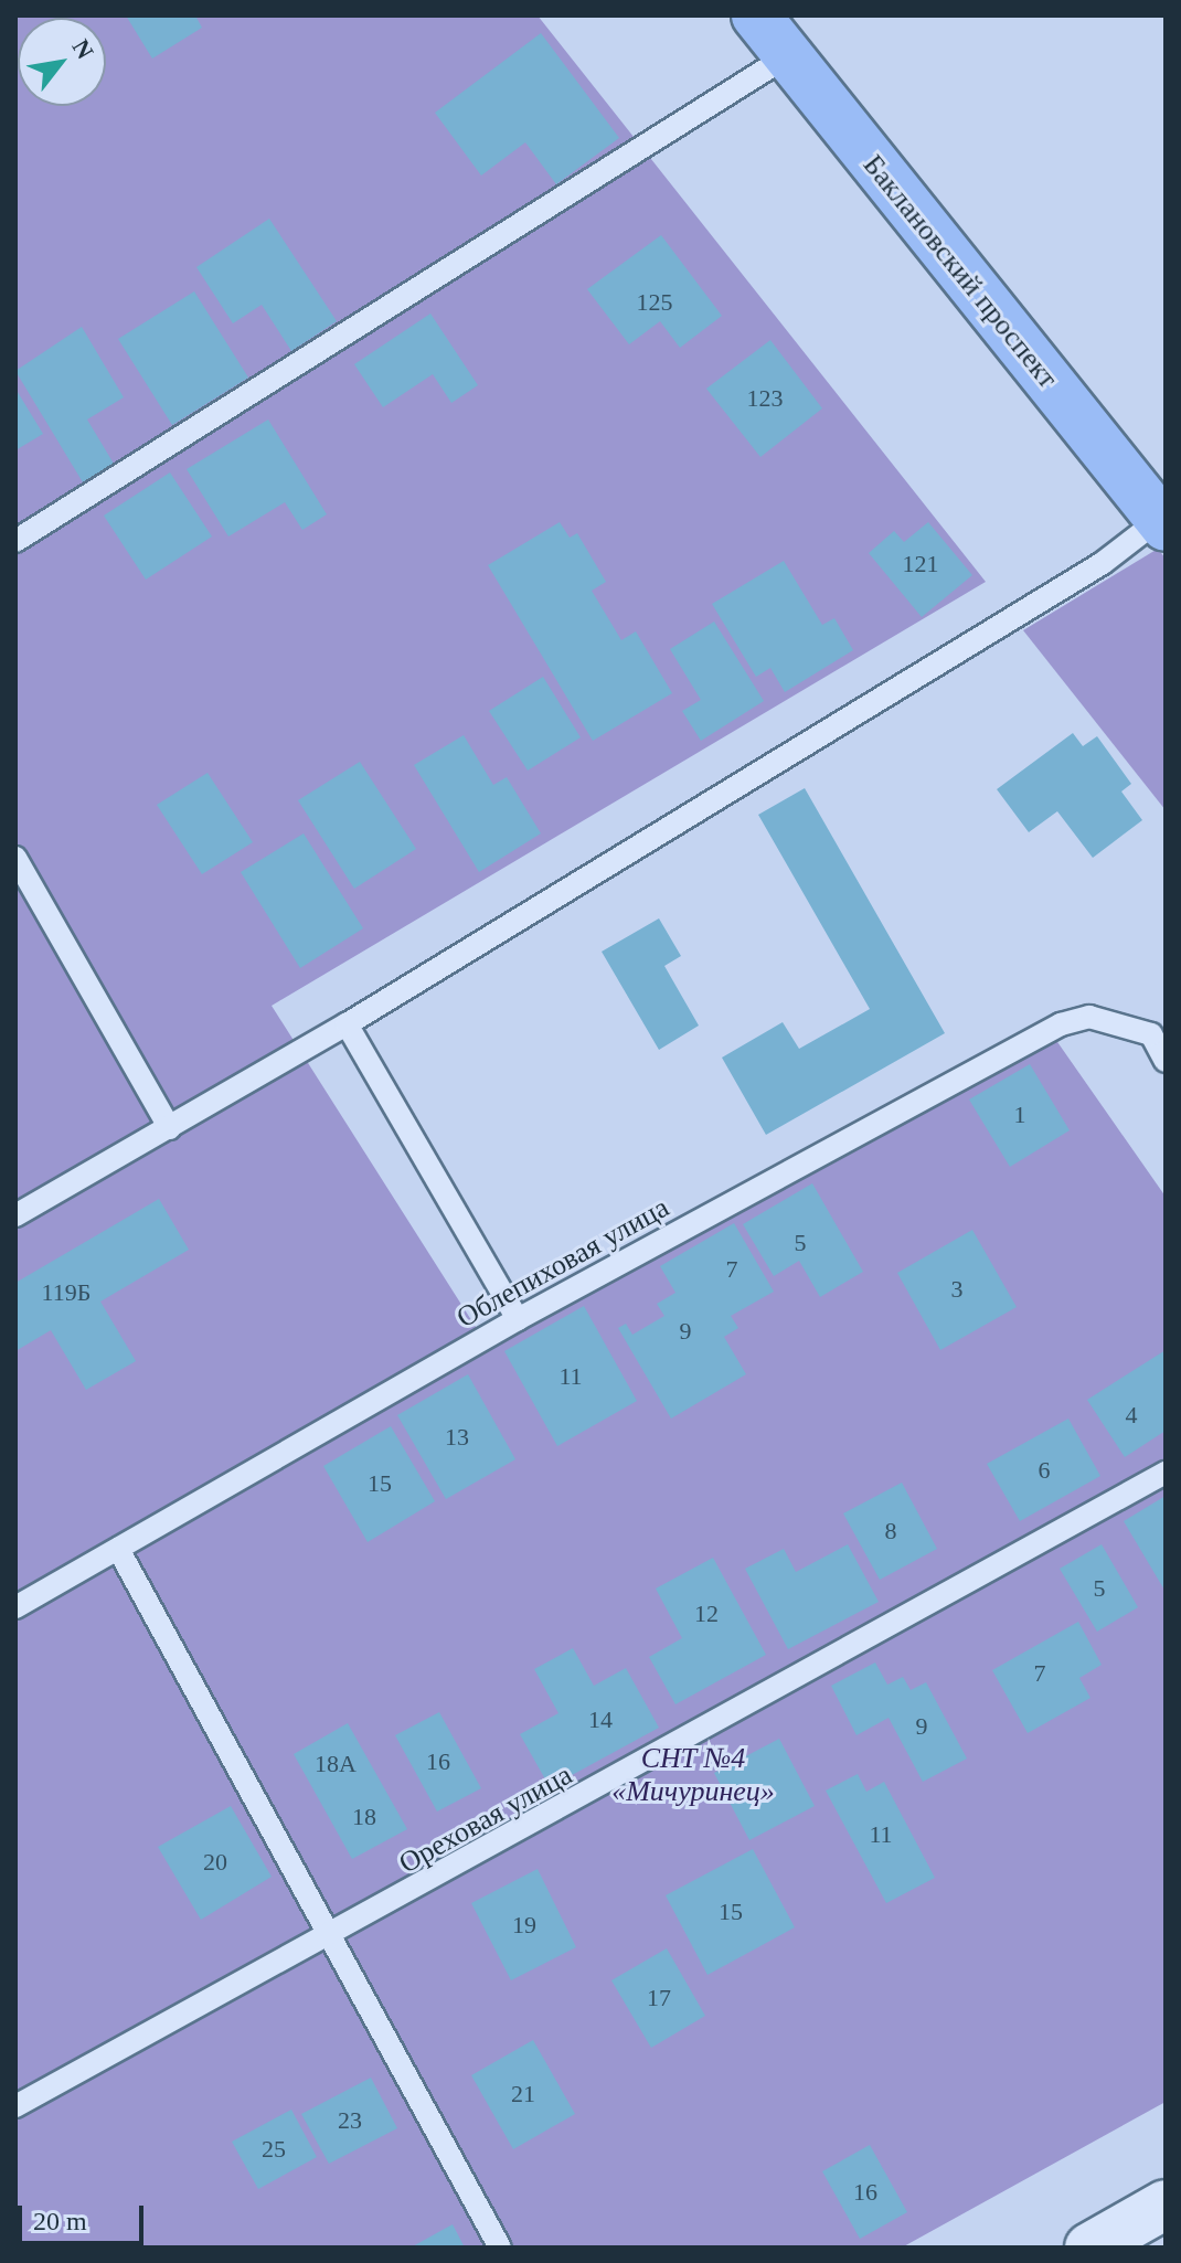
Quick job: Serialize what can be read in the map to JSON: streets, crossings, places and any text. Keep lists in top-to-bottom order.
{
  "streets": {
    "main road": ["Баклановский проспект"],
    "lane": ["Облепиховая улица", "Ореховая улица"]
  },
  "parks": ["СНТ №4 «Мичуринец»"],
  "house_numbers": [
    "125",
    "123",
    "121",
    "1",
    "5",
    "7",
    "3",
    "119Б",
    "9",
    "11",
    "4",
    "13",
    "6",
    "15",
    "8",
    "5",
    "12",
    "7",
    "14",
    "9",
    "16",
    "18А",
    "18",
    "11",
    "20",
    "15",
    "19",
    "17",
    "21",
    "23",
    "25",
    "16"
  ],
  "scale_bar": "20 m",
  "north": "top right"
}
